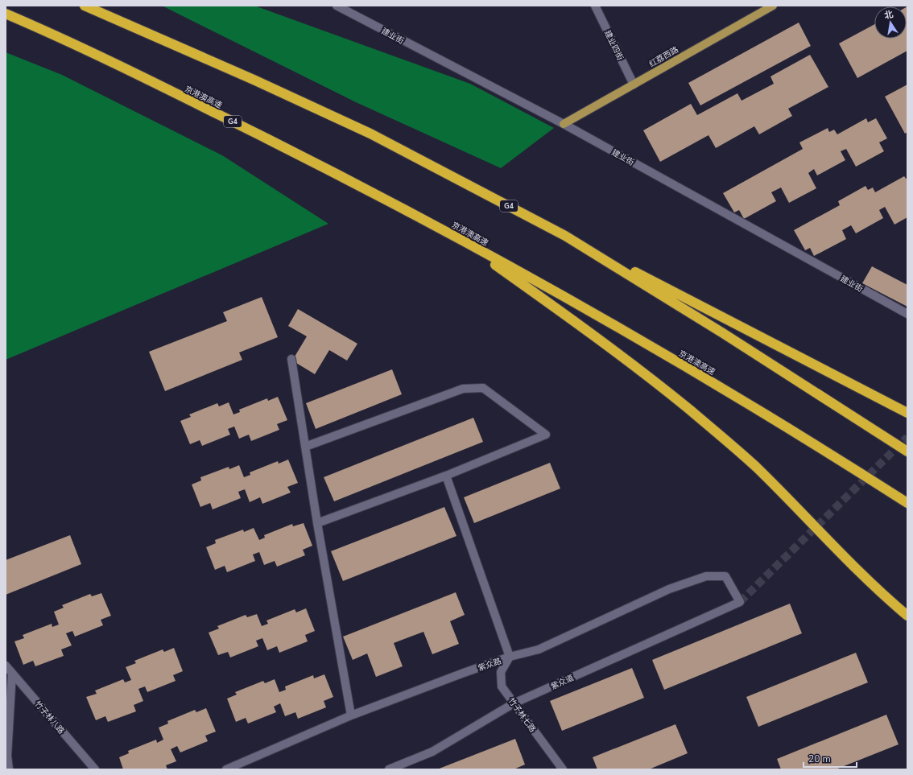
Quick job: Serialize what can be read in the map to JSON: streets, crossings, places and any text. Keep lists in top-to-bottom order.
{
  "streets": {
    "highway": ["京港澳高速", "G4"],
    "main road": ["红荔西路"],
    "street": [
      "建业街",
      "建业四街",
      "紫众路",
      "紫众道",
      "竹子林七路",
      "竹子林八路"
    ]
  },
  "crossings": [
    ["建业街", "红荔西路"],
    ["建业四街", "红荔西路"],
    ["紫众路", "紫众道"],
    ["紫众路", "竹子林七路"],
    ["紫众道", "竹子林七路"]
  ],
  "scale_bar": "20 m",
  "north": "top"
}
